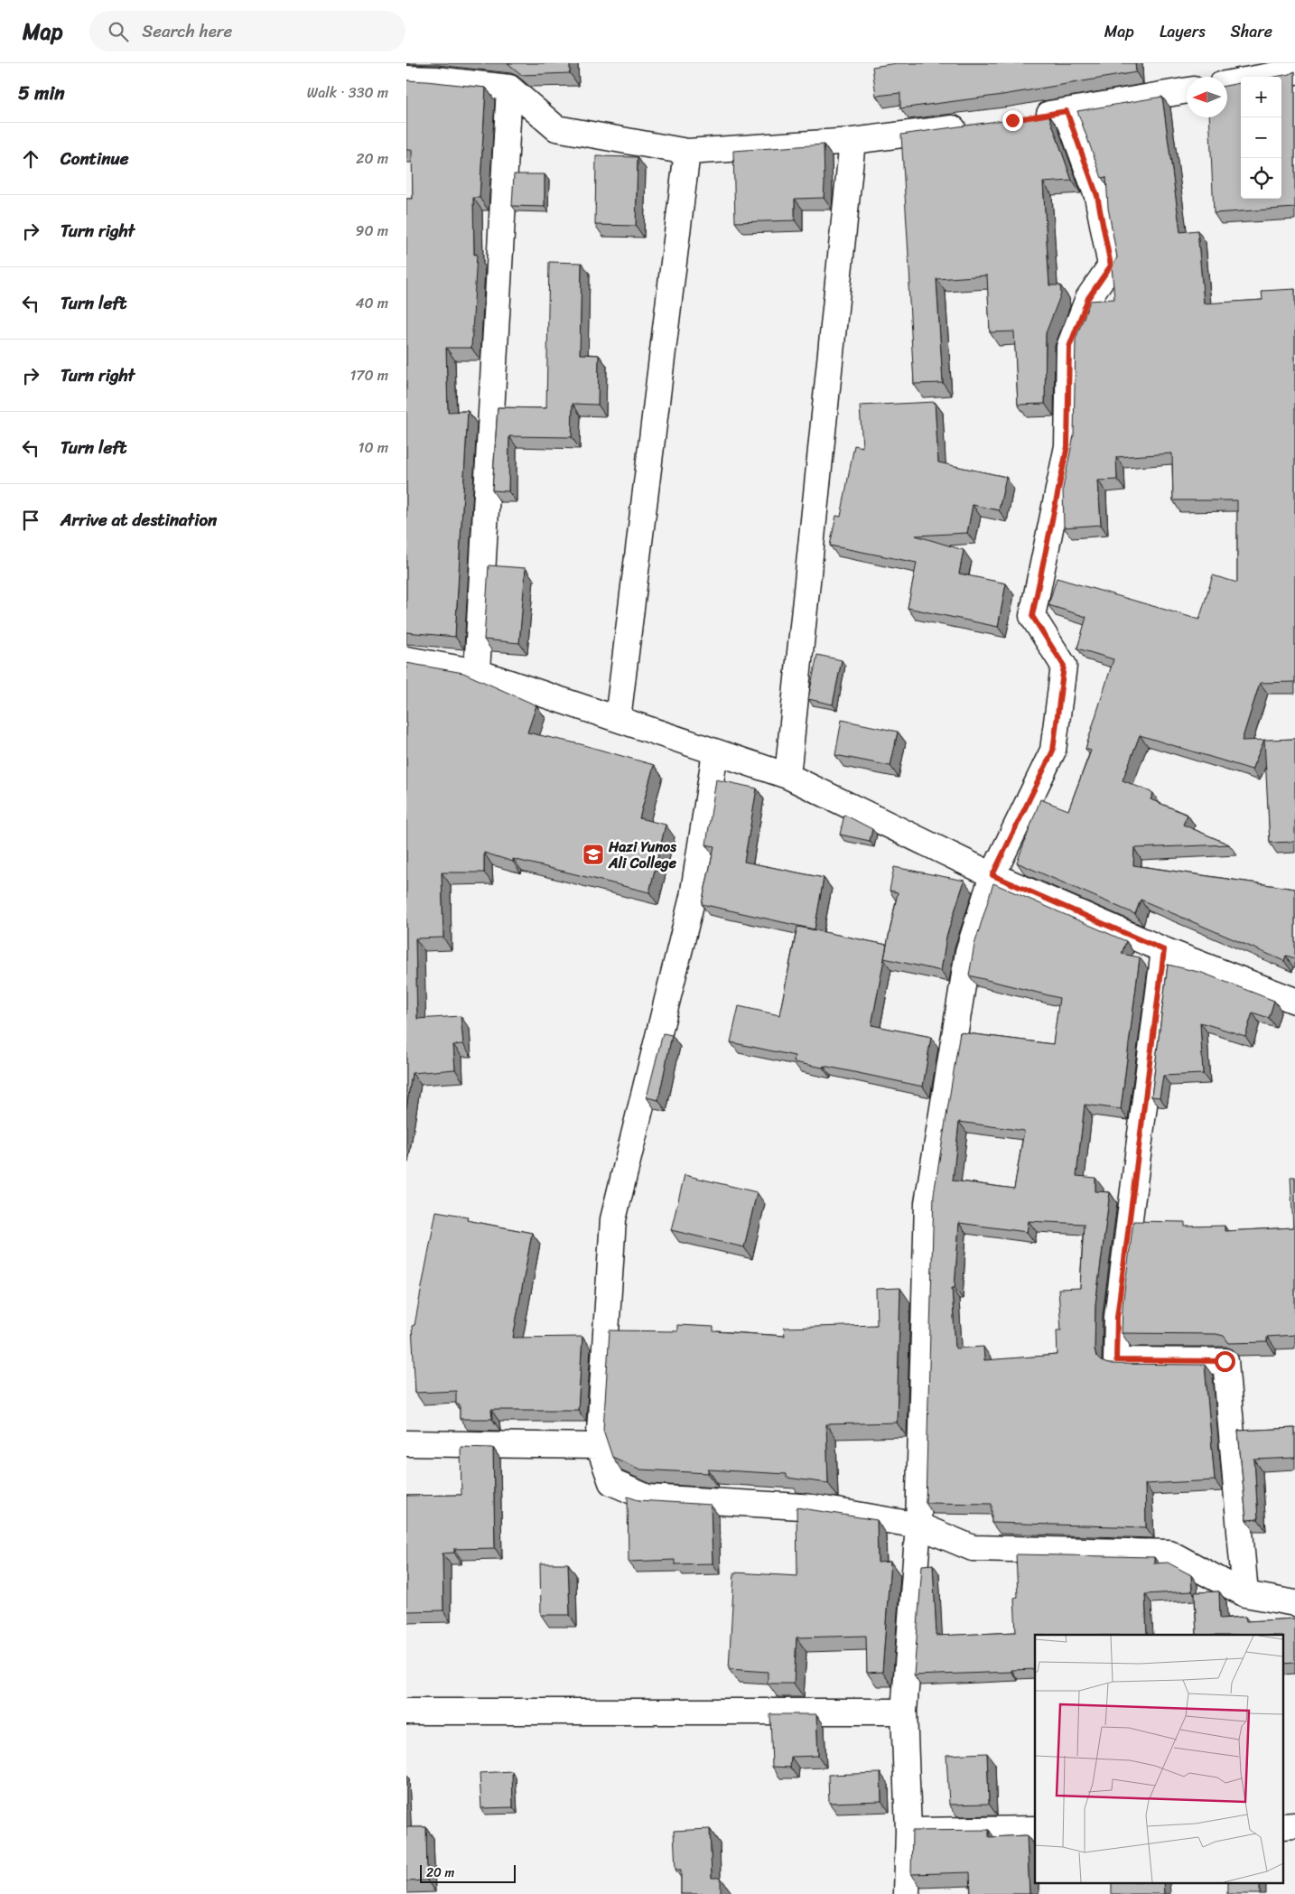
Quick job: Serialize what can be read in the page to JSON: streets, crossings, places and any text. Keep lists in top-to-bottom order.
{
  "places": {
    "school or university": ["Hazi Yunos Ali College"]
  },
  "scale_bar": "20 m",
  "north": "left",
  "page": {
    "header": "Map",
    "search": "Search here",
    "nav": ["Map", "Layers", "Share"],
    "heading": ["5 min", "Walk · 330 m"],
    "map_buttons": ["+", "−"],
    "list": [
      ["Continue", "20 m"],
      ["Turn right", "90 m"],
      ["Turn left", "40 m"],
      ["Turn right", "170 m"],
      ["Turn left", "10 m"],
      "Arrive at destination"
    ],
    "scale": "20 m"
  }
}
